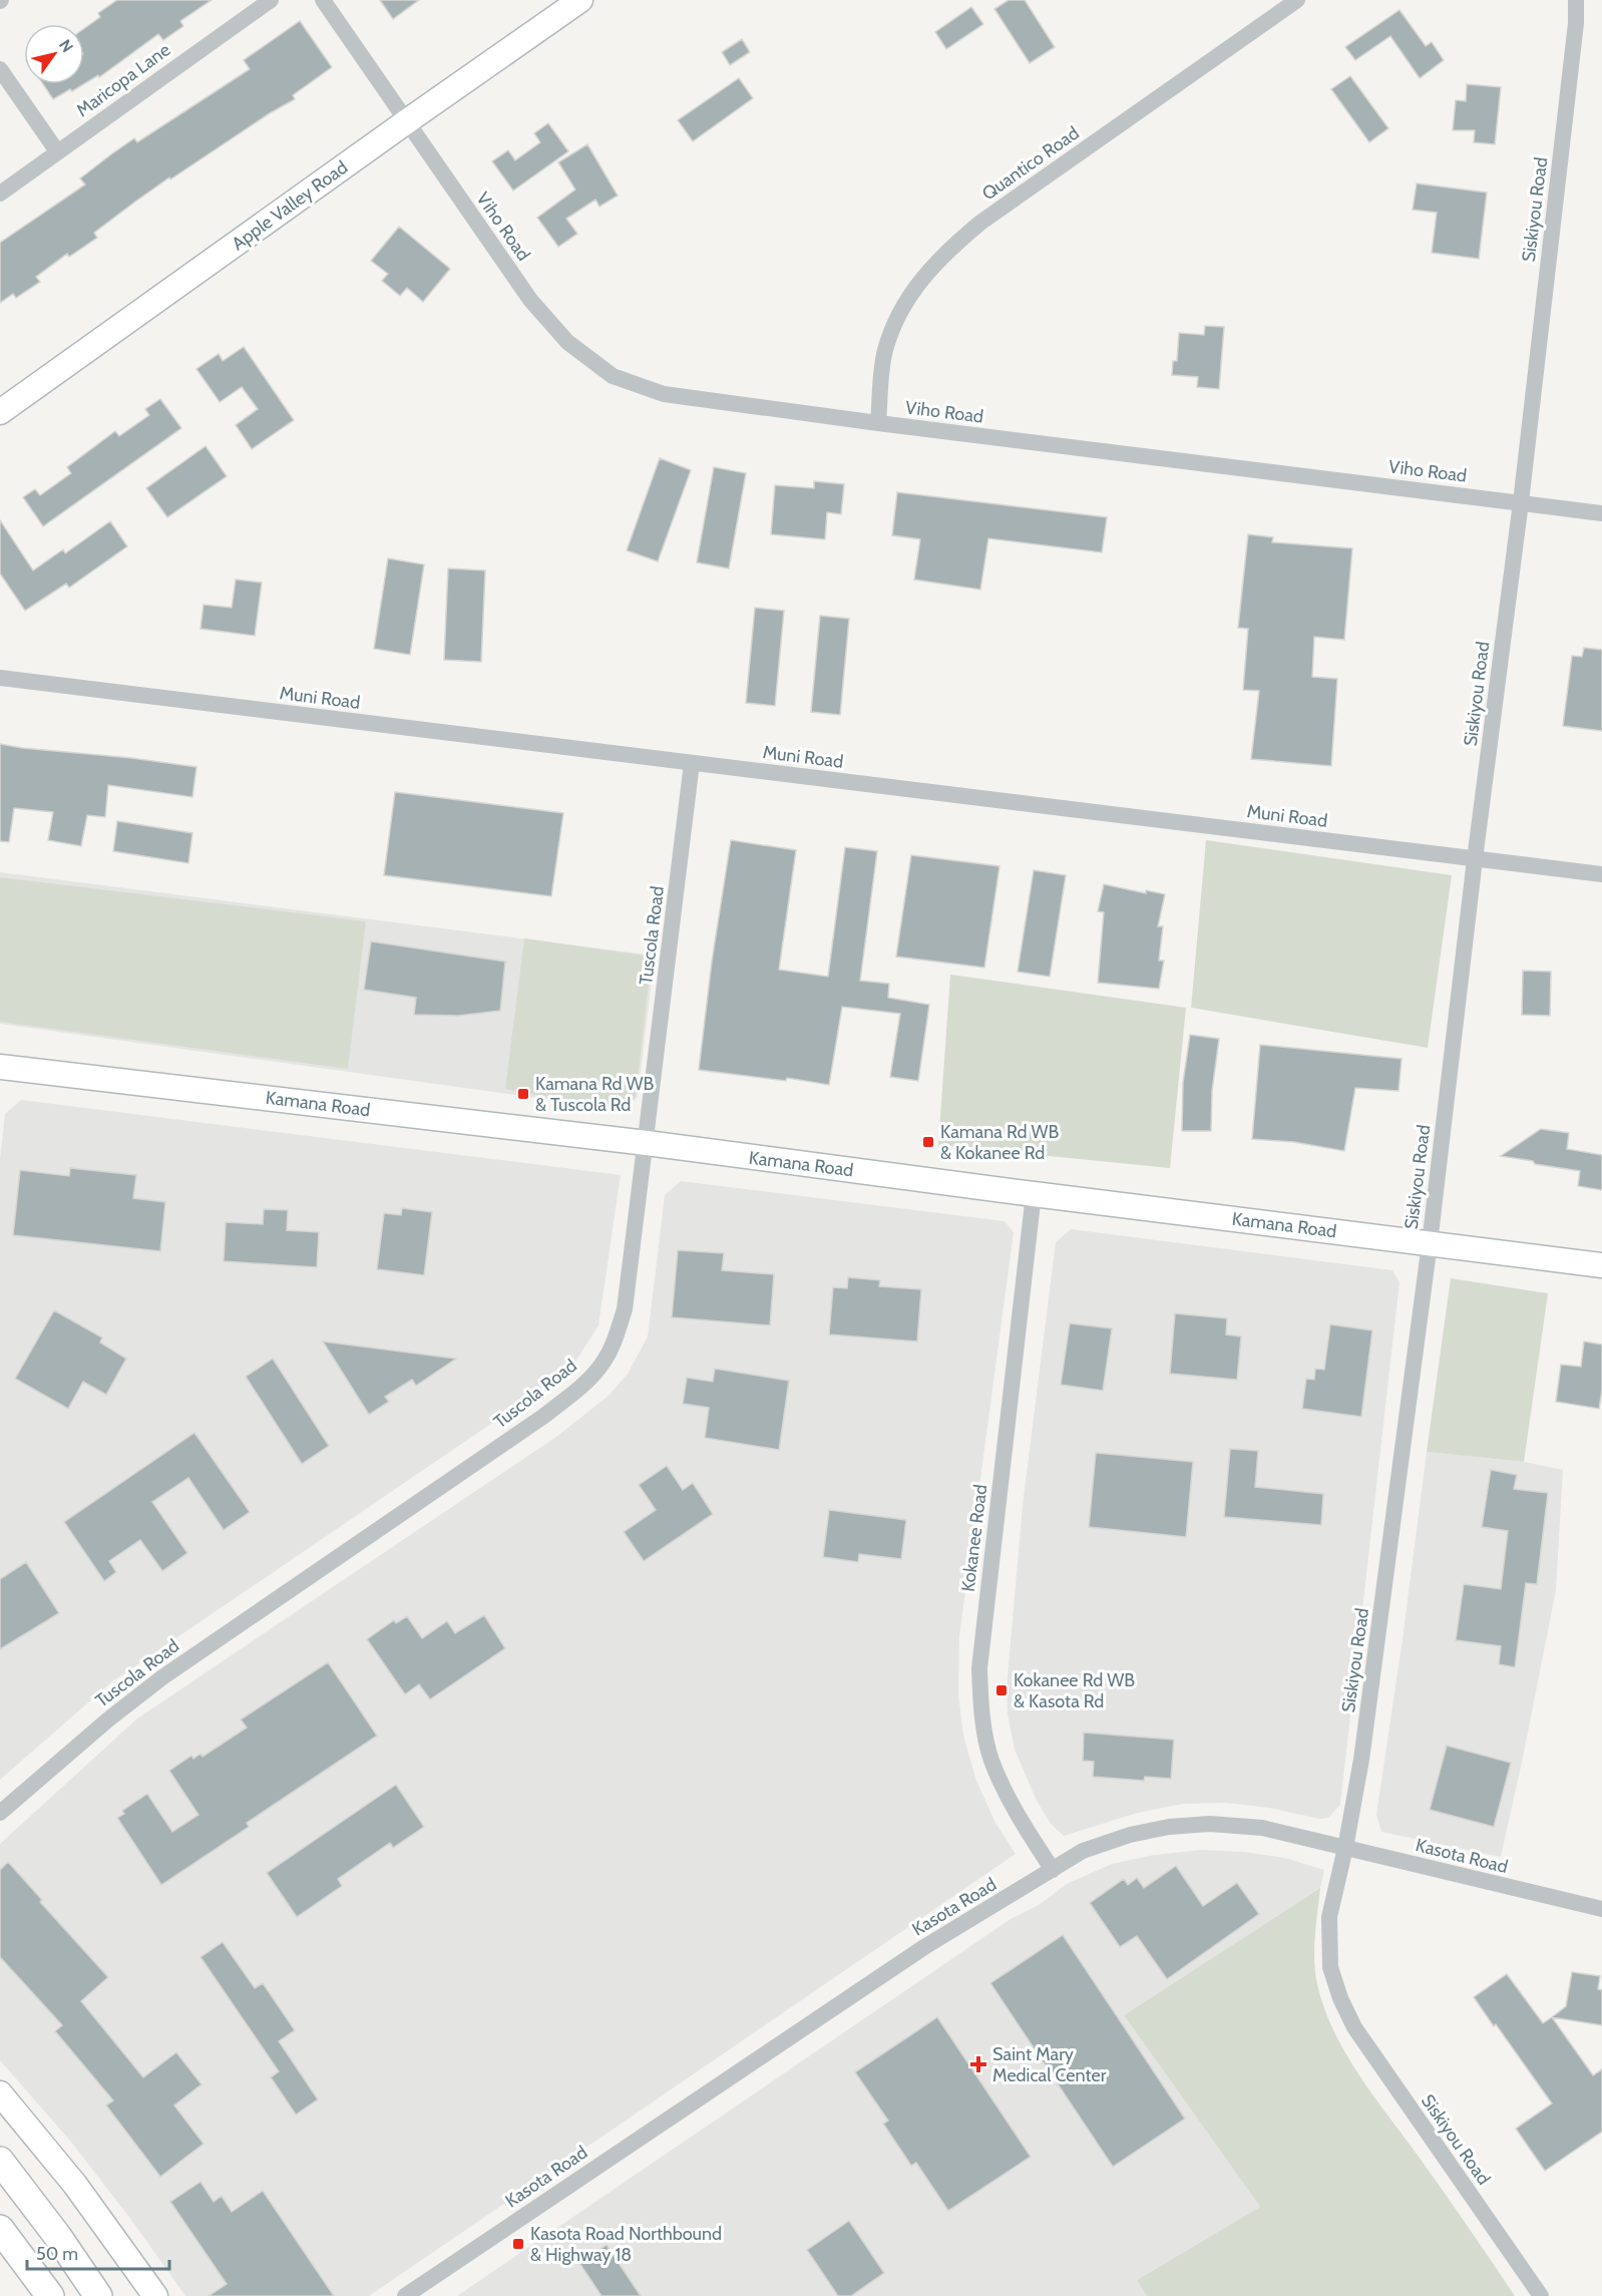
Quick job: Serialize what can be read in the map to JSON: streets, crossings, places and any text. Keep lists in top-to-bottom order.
{
  "streets": {
    "street": [
      "Maricopa Lane",
      "Quantico Road",
      "Apple Valley Road",
      "Siskiyou Road",
      "Viho Road",
      "Muni Road",
      "Tuscola Road",
      "Kamana Road",
      "Kokanee Road",
      "Kasota Road"
    ]
  },
  "crossings": [
    ["Quantico Road", "Viho Road"],
    ["Apple Valley Road", "Viho Road"],
    ["Siskiyou Road", "Viho Road"],
    ["Siskiyou Road", "Muni Road"],
    ["Siskiyou Road", "Kamana Road"],
    ["Siskiyou Road", "Kasota Road"],
    ["Muni Road", "Tuscola Road"],
    ["Tuscola Road", "Kamana Road"],
    ["Kamana Road", "Kokanee Road"],
    ["Kokanee Road", "Kasota Road"]
  ],
  "places": {
    "transit": [
      "Kamana Rd WB & Tuscola Rd",
      "Kamana Rd WB & Kokanee Rd",
      "Kokanee Rd WB & Kasota Rd",
      "Kasota Road Northbound & Highway 18"
    ],
    "health": ["Saint Mary Medical Center"]
  },
  "scale_bar": "50 m",
  "north": "top right"
}
